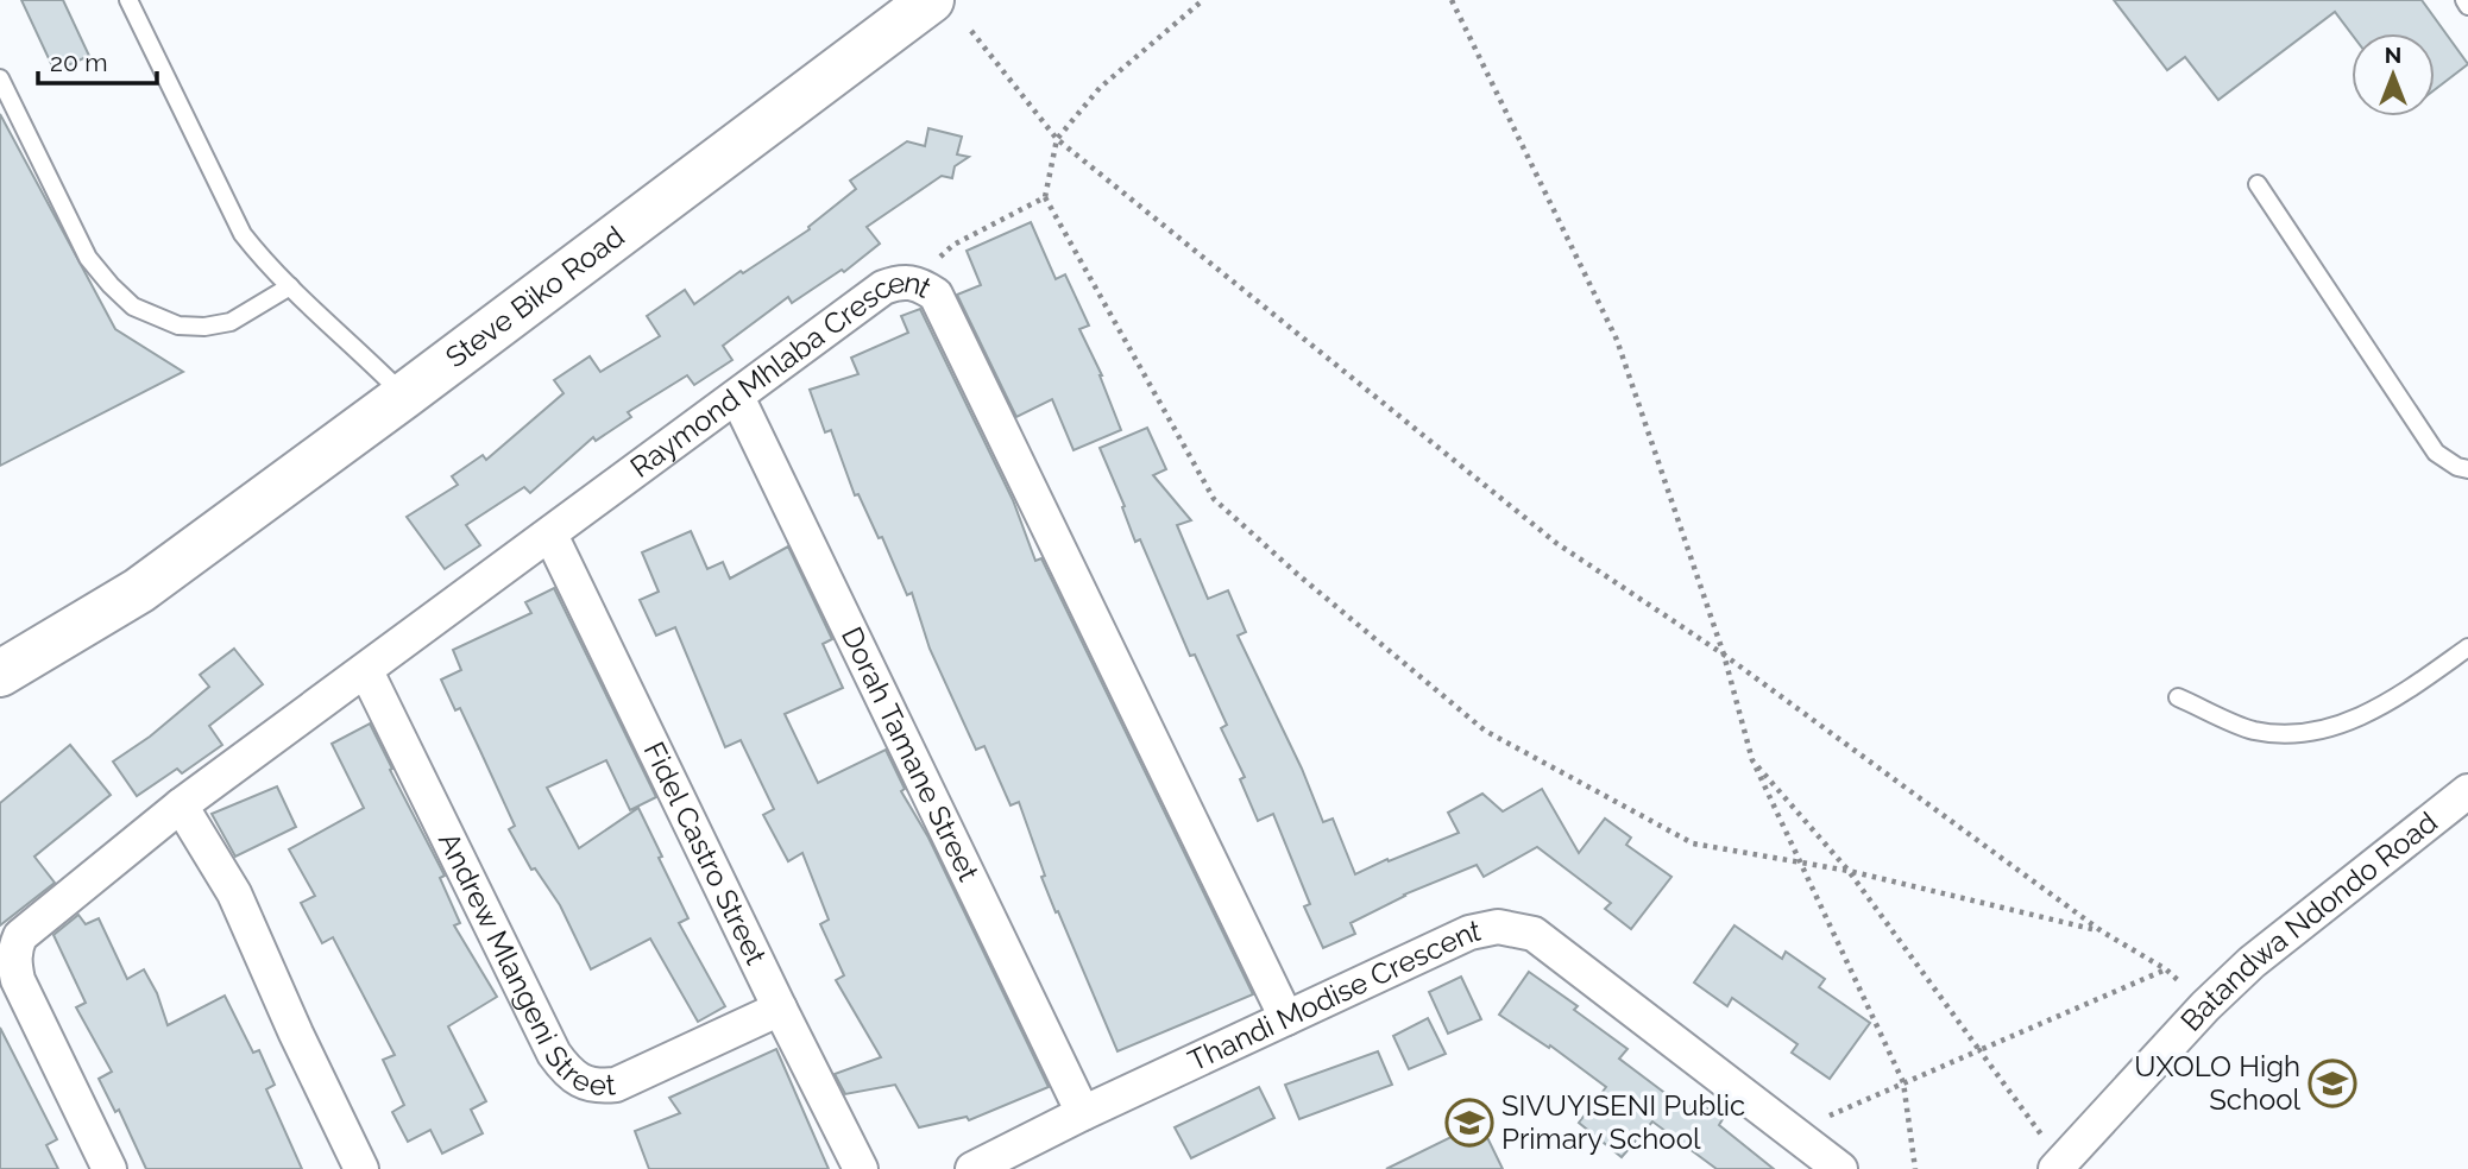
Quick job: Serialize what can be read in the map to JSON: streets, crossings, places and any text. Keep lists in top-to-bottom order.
{
  "streets": {
    "street": [
      "Steve Biko Road",
      "Raymond Mhlaba Crescent",
      "Dorah Tamane Street",
      "Fidel Castro Street",
      "Batandwa Ndondo Road",
      "Andrew Mlangeni Street",
      "Thandi Modise Crescent"
    ]
  },
  "crossings": [
    ["Raymond Mhlaba Crescent", "Dorah Tamane Street"],
    ["Raymond Mhlaba Crescent", "Fidel Castro Street"],
    ["Raymond Mhlaba Crescent", "Andrew Mlangeni Street"],
    ["Raymond Mhlaba Crescent", "Thandi Modise Crescent"],
    ["Dorah Tamane Street", "Thandi Modise Crescent"],
    ["Fidel Castro Street", "Andrew Mlangeni Street"]
  ],
  "places": {
    "school or university": ["UXOLO High School", "SIVUYISENI Public Primary School"]
  },
  "scale_bar": "20 m",
  "north": "top"
}
